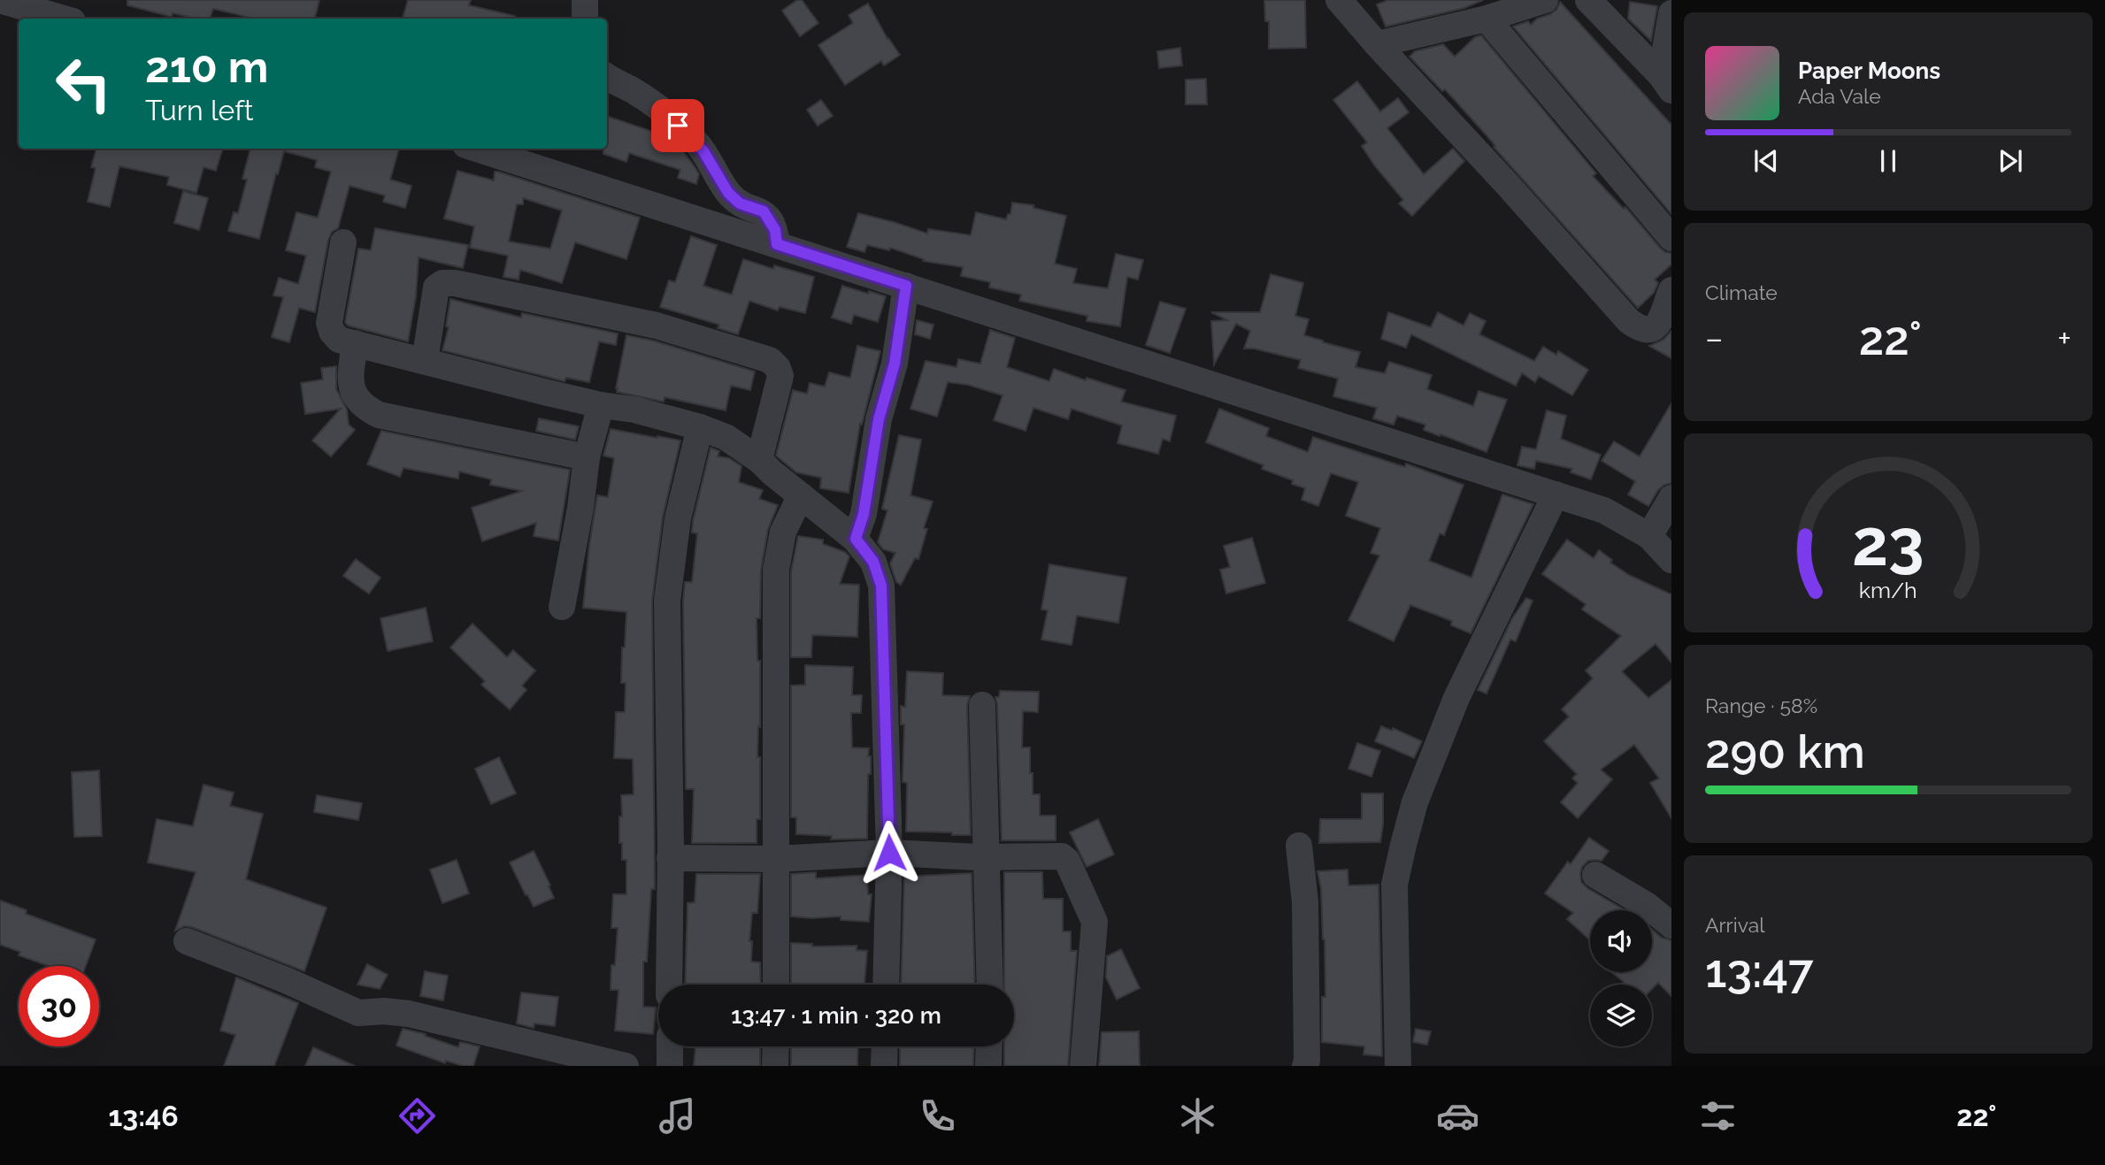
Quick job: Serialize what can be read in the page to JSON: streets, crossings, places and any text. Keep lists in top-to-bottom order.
{
  "page": {
    "turn": ["210 m", "Turn left"],
    "song": ["Paper Moons", "Ada Vale"],
    "tile": [
      "Climate",
      ["Range · 58%", "290 km"],
      ["Arrival", "13:47"]
    ],
    "heat": ["−", "22°", "+"],
    "limit": "30",
    "trip": "13:47 · 1 min · 320 m",
    "tabs": ["13:46", "22°"],
    "gauge": ["23", "km/h"]
  }
}
